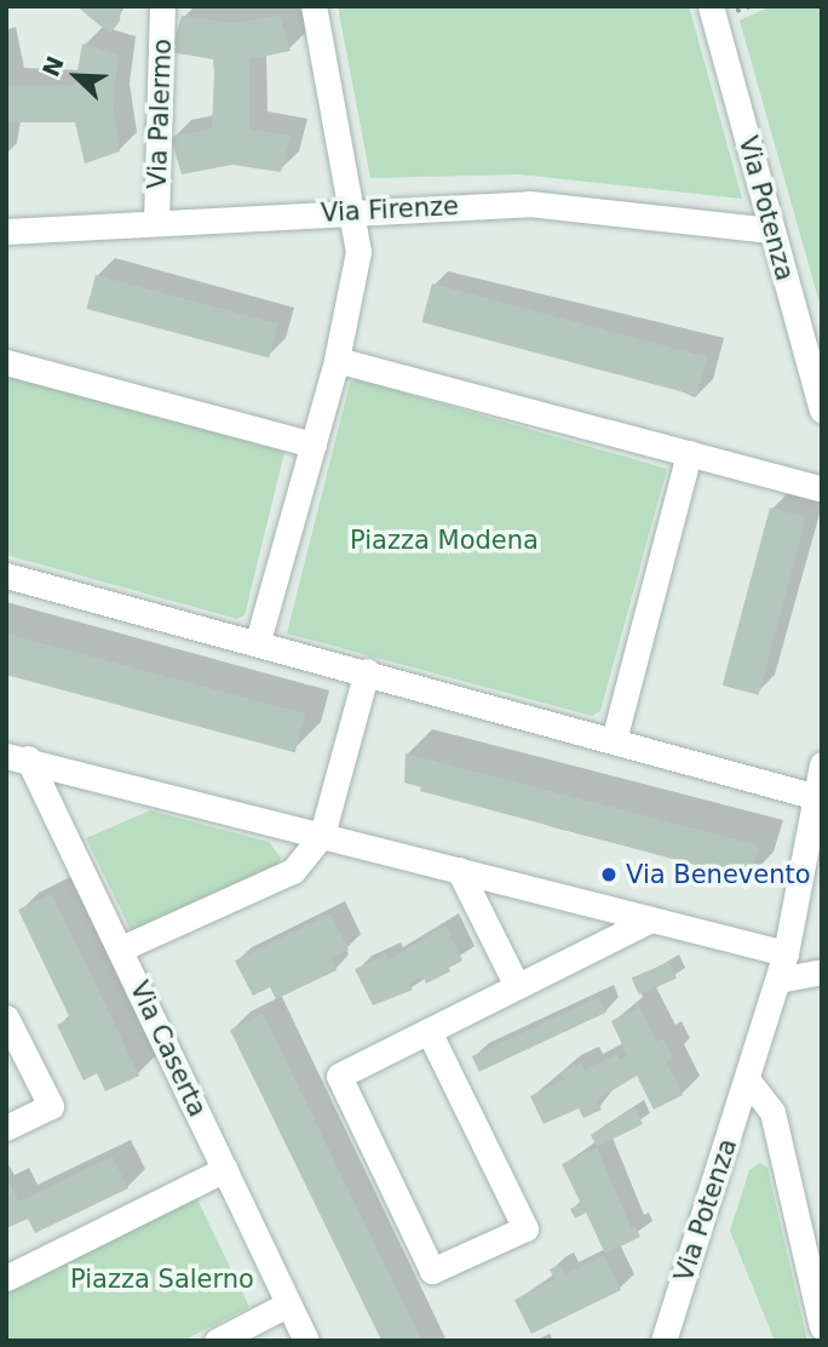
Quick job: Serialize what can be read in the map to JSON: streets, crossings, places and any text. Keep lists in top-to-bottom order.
{
  "streets": {
    "street": [
      "Via Palermo",
      "Via Potenza",
      "Via Firenze",
      "Via Caserta"
    ]
  },
  "crossings": [
    ["Via Palermo", "Via Firenze"],
    ["Via Potenza", "Via Firenze"]
  ],
  "parks": ["Piazza Modena", "Piazza Salerno"],
  "places": ["Via Benevento"],
  "north": "top left"
}
